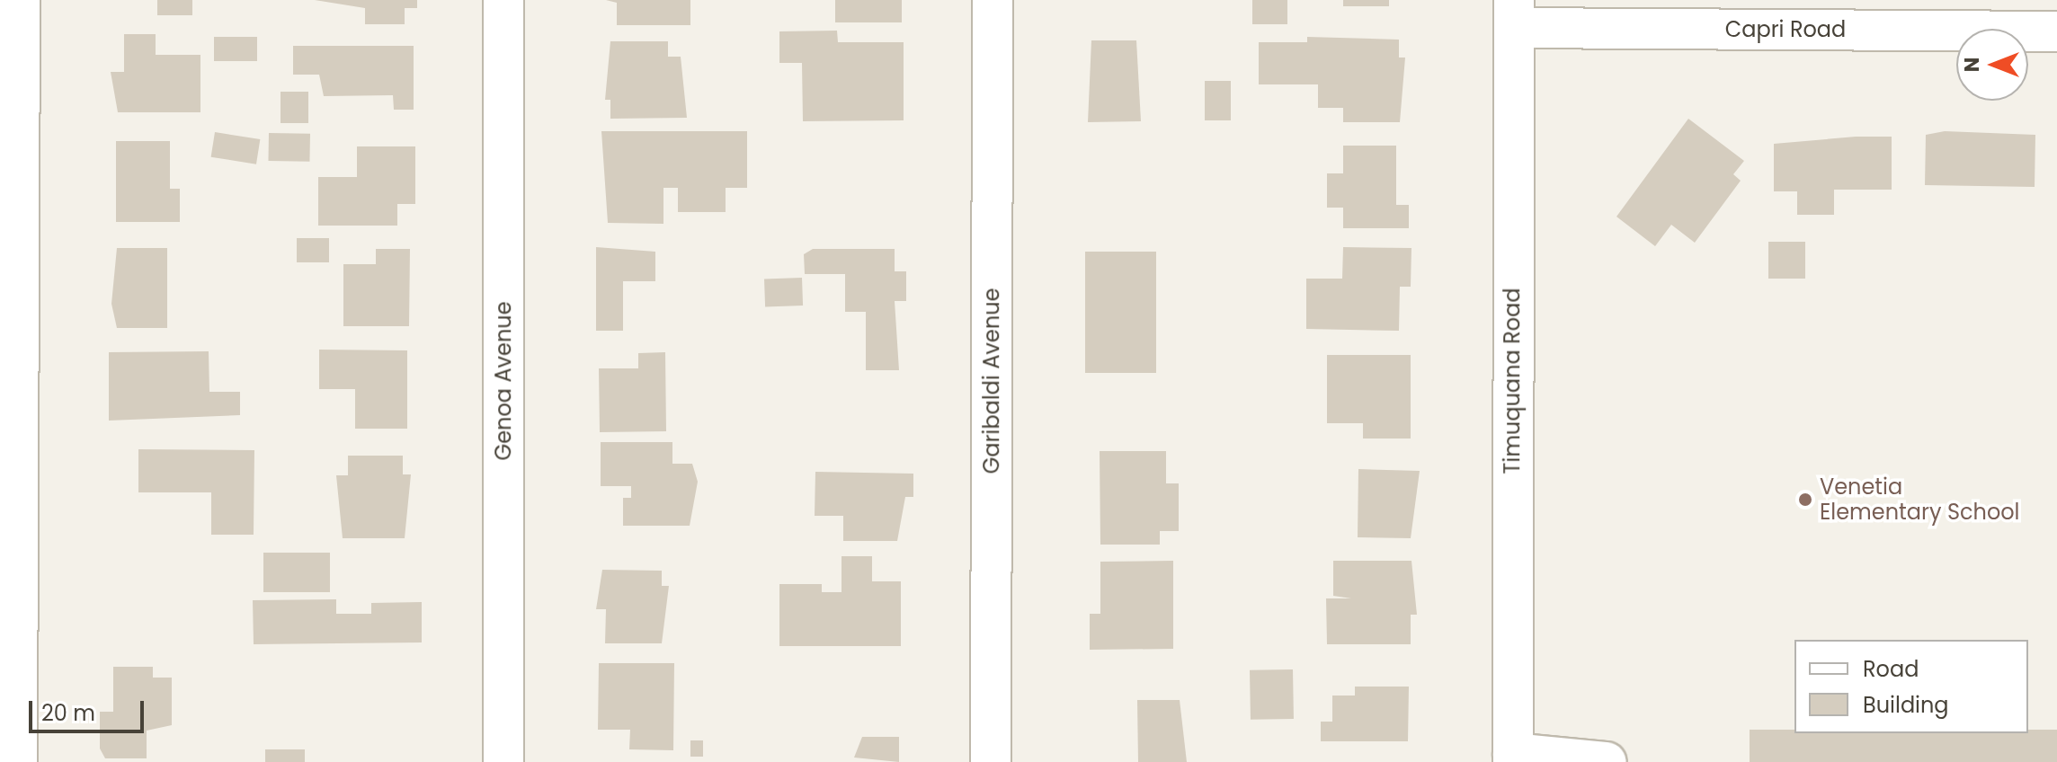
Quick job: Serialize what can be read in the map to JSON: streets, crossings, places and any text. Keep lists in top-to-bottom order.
{
  "streets": {
    "street": [
      "Capri Road",
      "Genoa Avenue",
      "Garibaldi Avenue",
      "Timuquana Road"
    ]
  },
  "crossings": [
    ["Capri Road", "Timuquana Road"]
  ],
  "places": ["Venetia Elementary School"],
  "legend": ["Road", "Building"],
  "scale_bar": "20 m",
  "north": "left"
}
